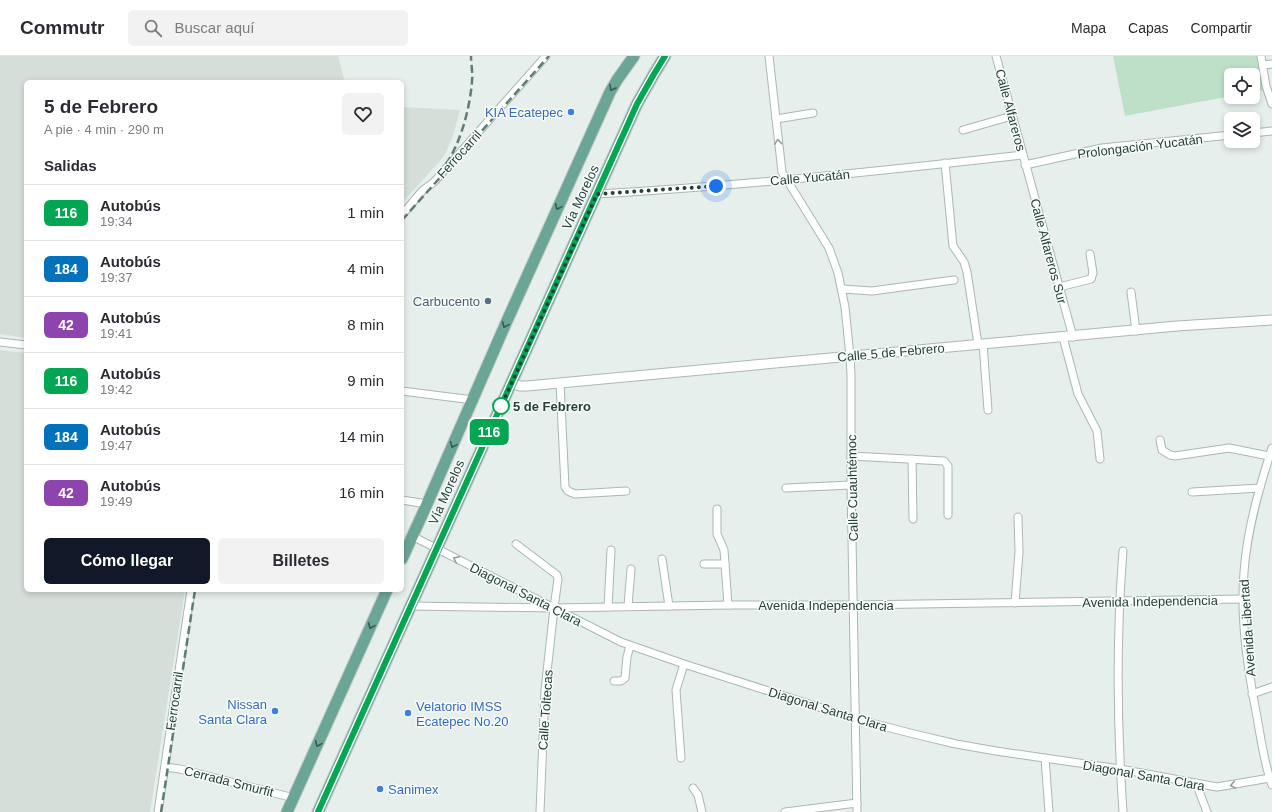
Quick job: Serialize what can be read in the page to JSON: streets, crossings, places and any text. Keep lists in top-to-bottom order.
{
  "streets": {
    "main road": ["Vía Morelos"],
    "street": [
      "Calle Alfareros",
      "Prolongación Yucatán",
      "Ferrocarril",
      "Calle Yucatán",
      "Calle Alfareros Sur",
      "Calle 5 de Febrero",
      "Calle Cuauhtémoc",
      "Diagonal Santa Clara",
      "Avenida Independencia",
      "Avenida Libertad",
      "Calle Toltecas",
      "Cerrada Smurfit"
    ]
  },
  "crossings": [
    ["Calle Alfareros", "Prolongación Yucatán"],
    ["Calle Alfareros", "Calle Yucatán"],
    ["Calle Alfareros", "Calle Alfareros Sur"],
    ["Prolongación Yucatán", "Calle Alfareros Sur"],
    ["Ferrocarril", "Cerrada Smurfit"],
    ["Calle Yucatán", "Vía Morelos"],
    ["Calle Yucatán", "Calle Cuauhtémoc"],
    ["Vía Morelos", "Calle 5 de Febrero"],
    ["Vía Morelos", "Diagonal Santa Clara"],
    ["Vía Morelos", "Avenida Independencia"],
    ["Calle Alfareros Sur", "Calle 5 de Febrero"],
    ["Calle 5 de Febrero", "Calle Cuauhtémoc"],
    ["Calle Cuauhtémoc", "Diagonal Santa Clara"],
    ["Calle Cuauhtémoc", "Avenida Independencia"],
    ["Diagonal Santa Clara", "Avenida Independencia"],
    ["Diagonal Santa Clara", "Avenida Libertad"],
    ["Diagonal Santa Clara", "Calle Toltecas"],
    ["Avenida Independencia", "Avenida Libertad"],
    ["Avenida Independencia", "Calle Toltecas"]
  ],
  "places": [
    "KIA Ecatepec",
    "Carbucento",
    "5 de Febrero",
    "Nissan Santa Clara",
    "Velatorio IMSS Ecatepec No.20",
    "Sanimex"
  ],
  "lines": ["bus line 116"],
  "page": {
    "header": "Commutr",
    "search": "Buscar aquí",
    "nav": ["Mapa", "Capas", "Compartir"],
    "on_map": "116",
    "heading": [
      ["5 de Febrero", "A pie · 4 min · 290 m"],
      "Salidas"
    ],
    "list": [
      {
        "mark": "116",
        "name": "Autobús",
        "note": "19:34",
        "value": "1 min"
      },
      {
        "mark": "184",
        "name": "Autobús",
        "note": "19:37",
        "value": "4 min"
      },
      {
        "mark": "42",
        "name": "Autobús",
        "note": "19:41",
        "value": "8 min"
      },
      {
        "mark": "116",
        "name": "Autobús",
        "note": "19:42",
        "value": "9 min"
      },
      {
        "mark": "184",
        "name": "Autobús",
        "note": "19:47",
        "value": "14 min"
      },
      {
        "mark": "42",
        "name": "Autobús",
        "note": "19:49",
        "value": "16 min"
      }
    ],
    "buttons": ["Cómo llegar", "Billetes"]
  }
}
